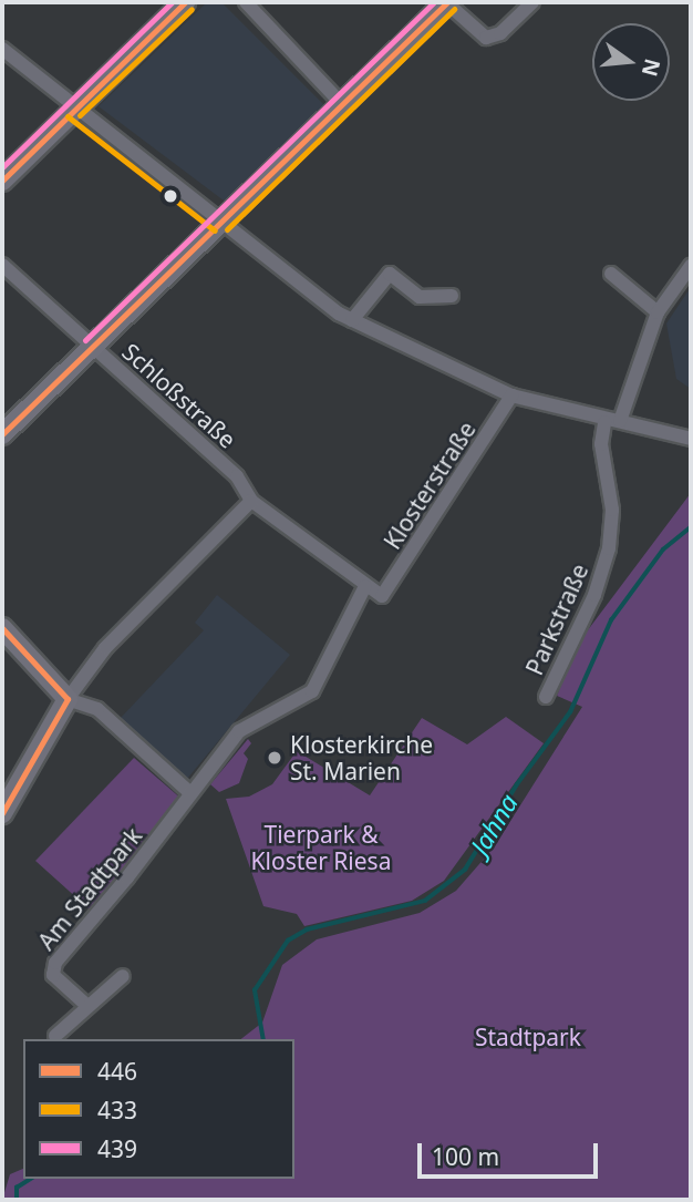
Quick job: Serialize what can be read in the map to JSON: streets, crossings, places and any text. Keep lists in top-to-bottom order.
{
  "streets": {
    "street": [
      "Schloßstraße",
      "Klosterstraße",
      "Parkstraße",
      "Am Stadtpark"
    ]
  },
  "crossings": [
    ["Schloßstraße", "Klosterstraße"]
  ],
  "water": ["Jahna"],
  "parks": ["Tierpark & Kloster Riesa", "Stadtpark"],
  "places": ["Klosterkirche St. Marien"],
  "lines": ["transit line 446", "transit line 439", "transit line 433"],
  "legend": ["446", "433", "439"],
  "scale_bar": "100 m",
  "north": "right"
}
